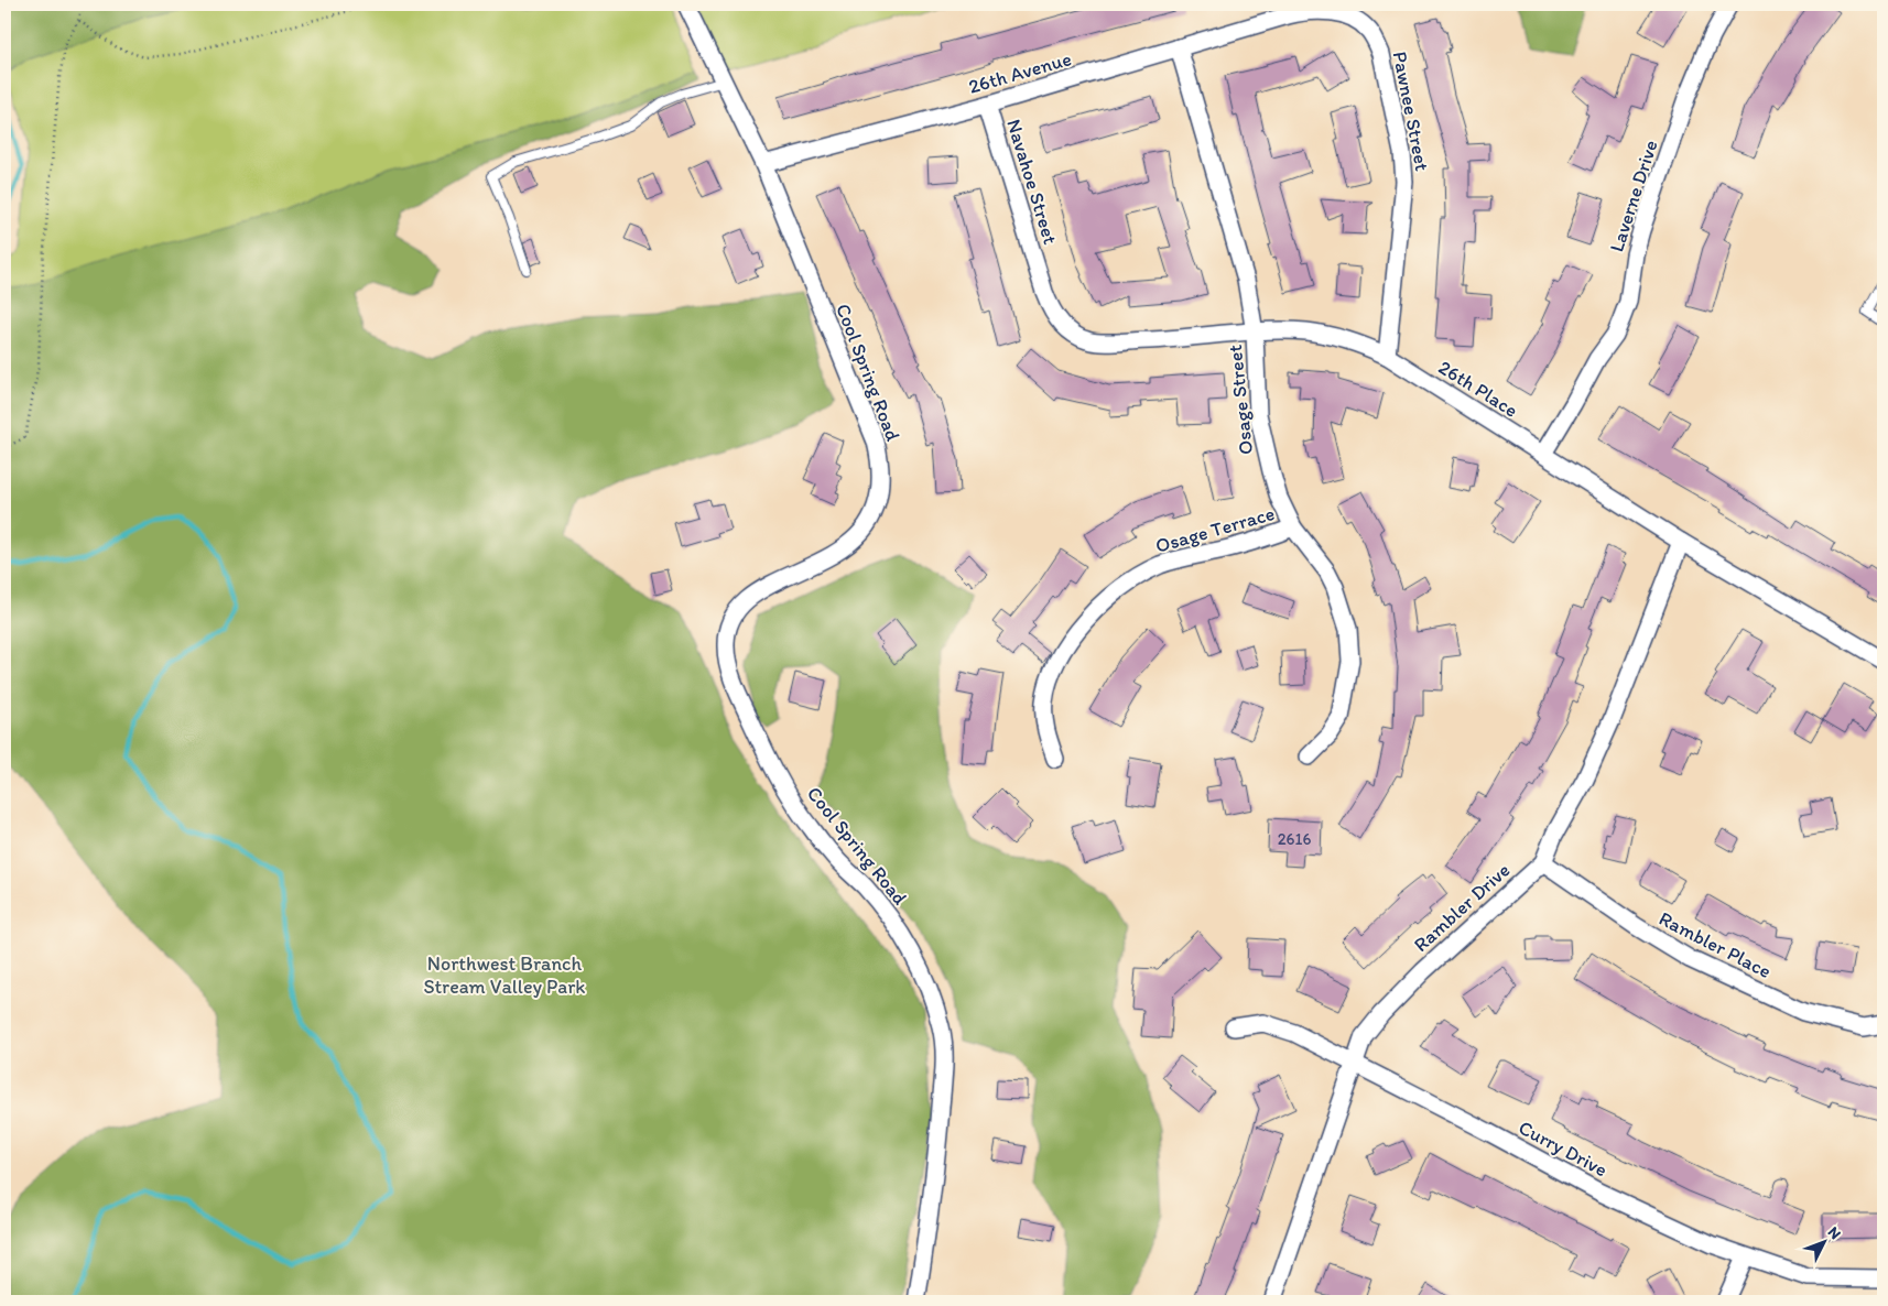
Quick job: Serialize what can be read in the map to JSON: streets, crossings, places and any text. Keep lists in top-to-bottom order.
{
  "streets": {
    "street": [
      "26th Avenue",
      "Pawnee Street",
      "Navahoe Street",
      "Laverne Drive",
      "Cool Spring Road",
      "26th Place",
      "Osage Street",
      "Osage Terrace",
      "Rambler Drive",
      "Rambler Place",
      "Curry Drive"
    ]
  },
  "crossings": [
    ["26th Avenue", "Pawnee Street"],
    ["26th Avenue", "Navahoe Street"],
    ["26th Avenue", "Cool Spring Road"],
    ["26th Avenue", "Osage Street"],
    ["Pawnee Street", "26th Place"],
    ["Navahoe Street", "26th Place"],
    ["Laverne Drive", "26th Place"],
    ["26th Place", "Osage Street"],
    ["26th Place", "Rambler Drive"],
    ["Osage Street", "Osage Terrace"],
    ["Rambler Drive", "Rambler Place"],
    ["Rambler Drive", "Curry Drive"]
  ],
  "parks": ["Northwest Branch Stream Valley Park"],
  "house_numbers": ["2616"],
  "north": "top right"
}
